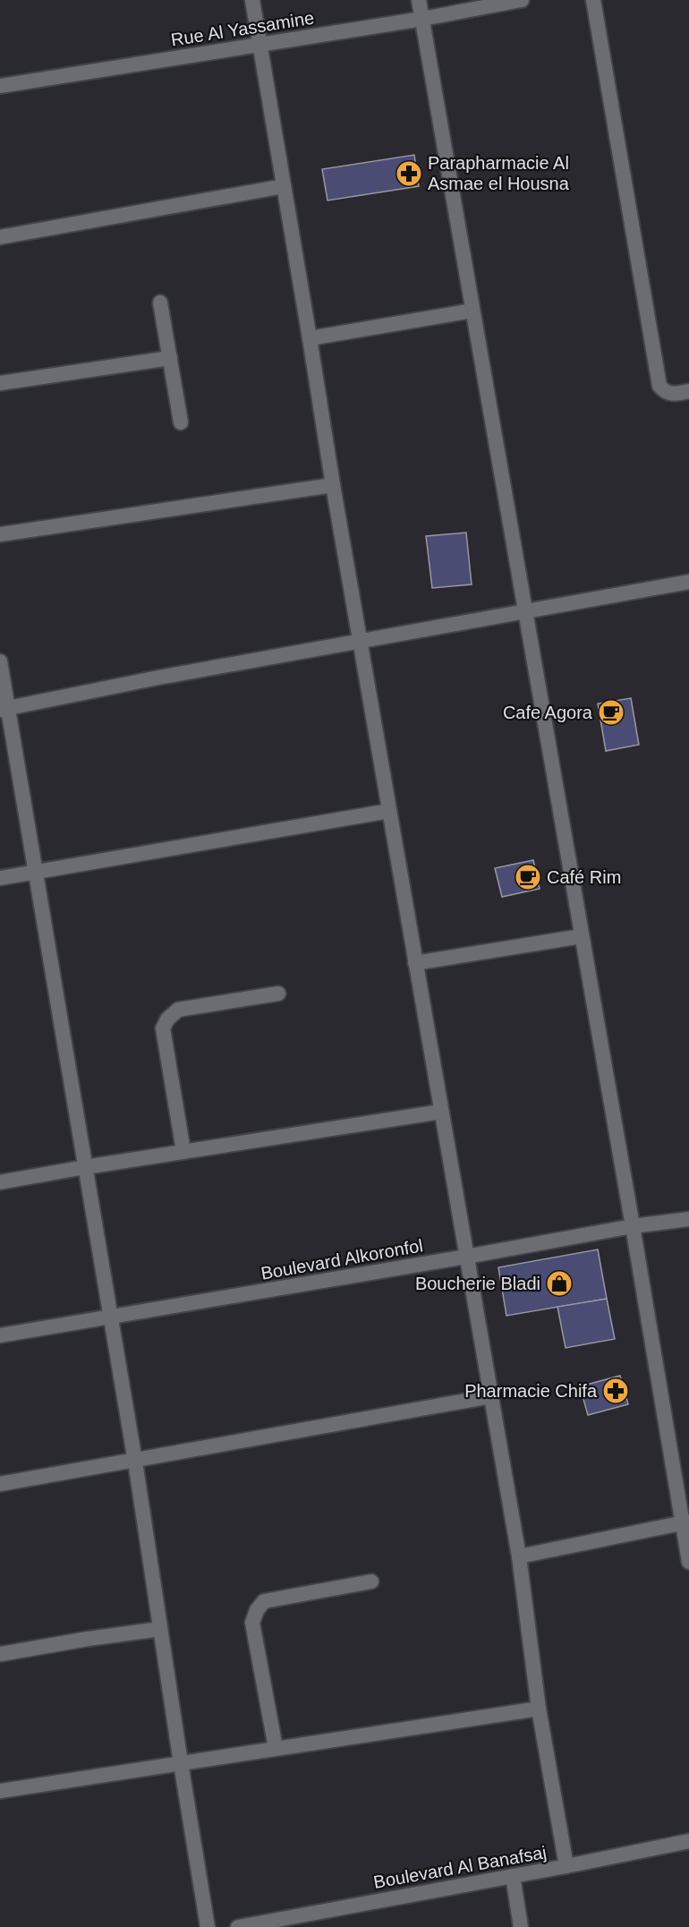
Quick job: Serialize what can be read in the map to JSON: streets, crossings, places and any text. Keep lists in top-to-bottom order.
{
  "streets": {
    "street": ["Rue Al Yassamine", "Boulevard Alkoronfol", "Boulevard Al Banafsaj"]
  },
  "places": {
    "pharmacy": ["Parapharmacie Al Asmae el Housna", "Pharmacie Chifa"],
    "cafe": ["Cafe Agora", "Café Rim"],
    "shop": ["Boucherie Bladi"]
  }
}
